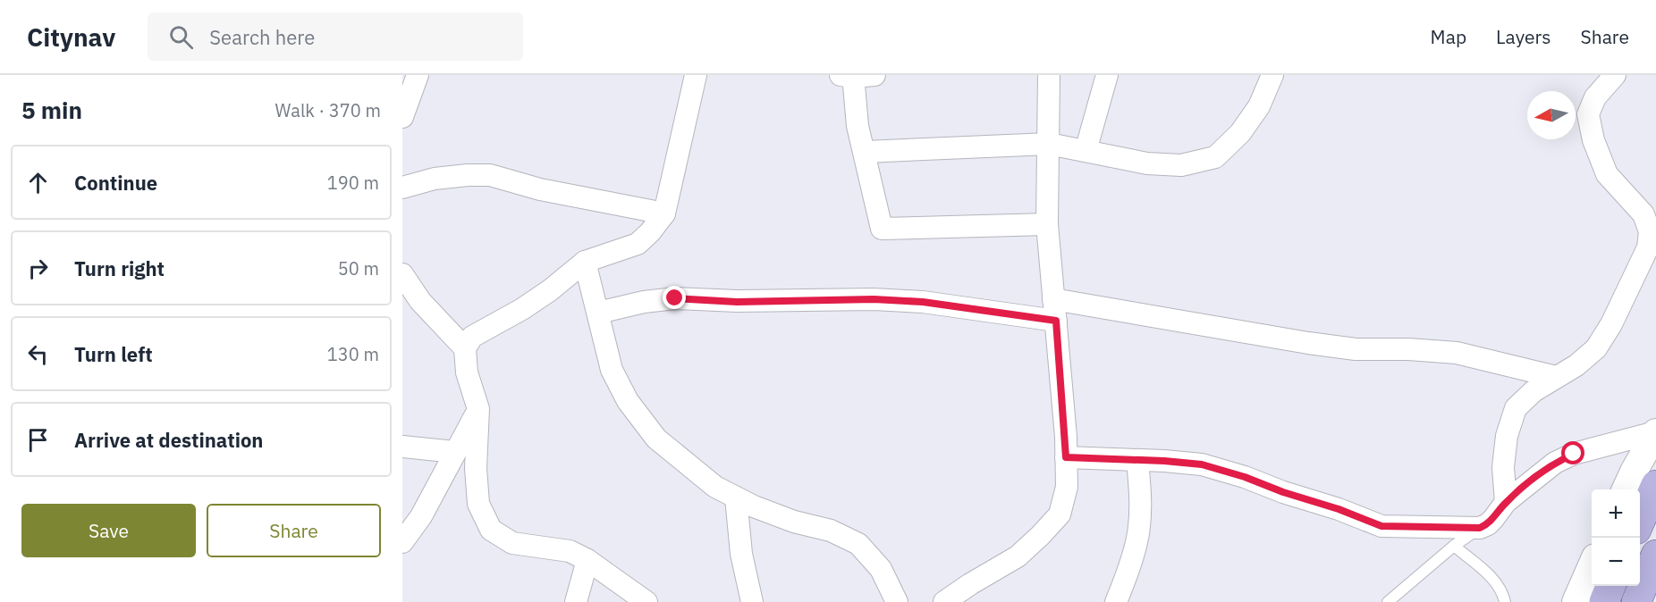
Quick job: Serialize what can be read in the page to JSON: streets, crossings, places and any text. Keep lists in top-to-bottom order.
{
  "north": "left",
  "page": {
    "header": "Citynav",
    "search": "Search here",
    "nav": ["Map", "Layers", "Share"],
    "heading": ["5 min", "Walk · 370 m"],
    "list": [
      ["Continue", "190 m"],
      ["Turn right", "50 m"],
      ["Turn left", "130 m"],
      "Arrive at destination"
    ],
    "buttons": ["Save", "Share"],
    "map_buttons": ["+", "−"]
  }
}
